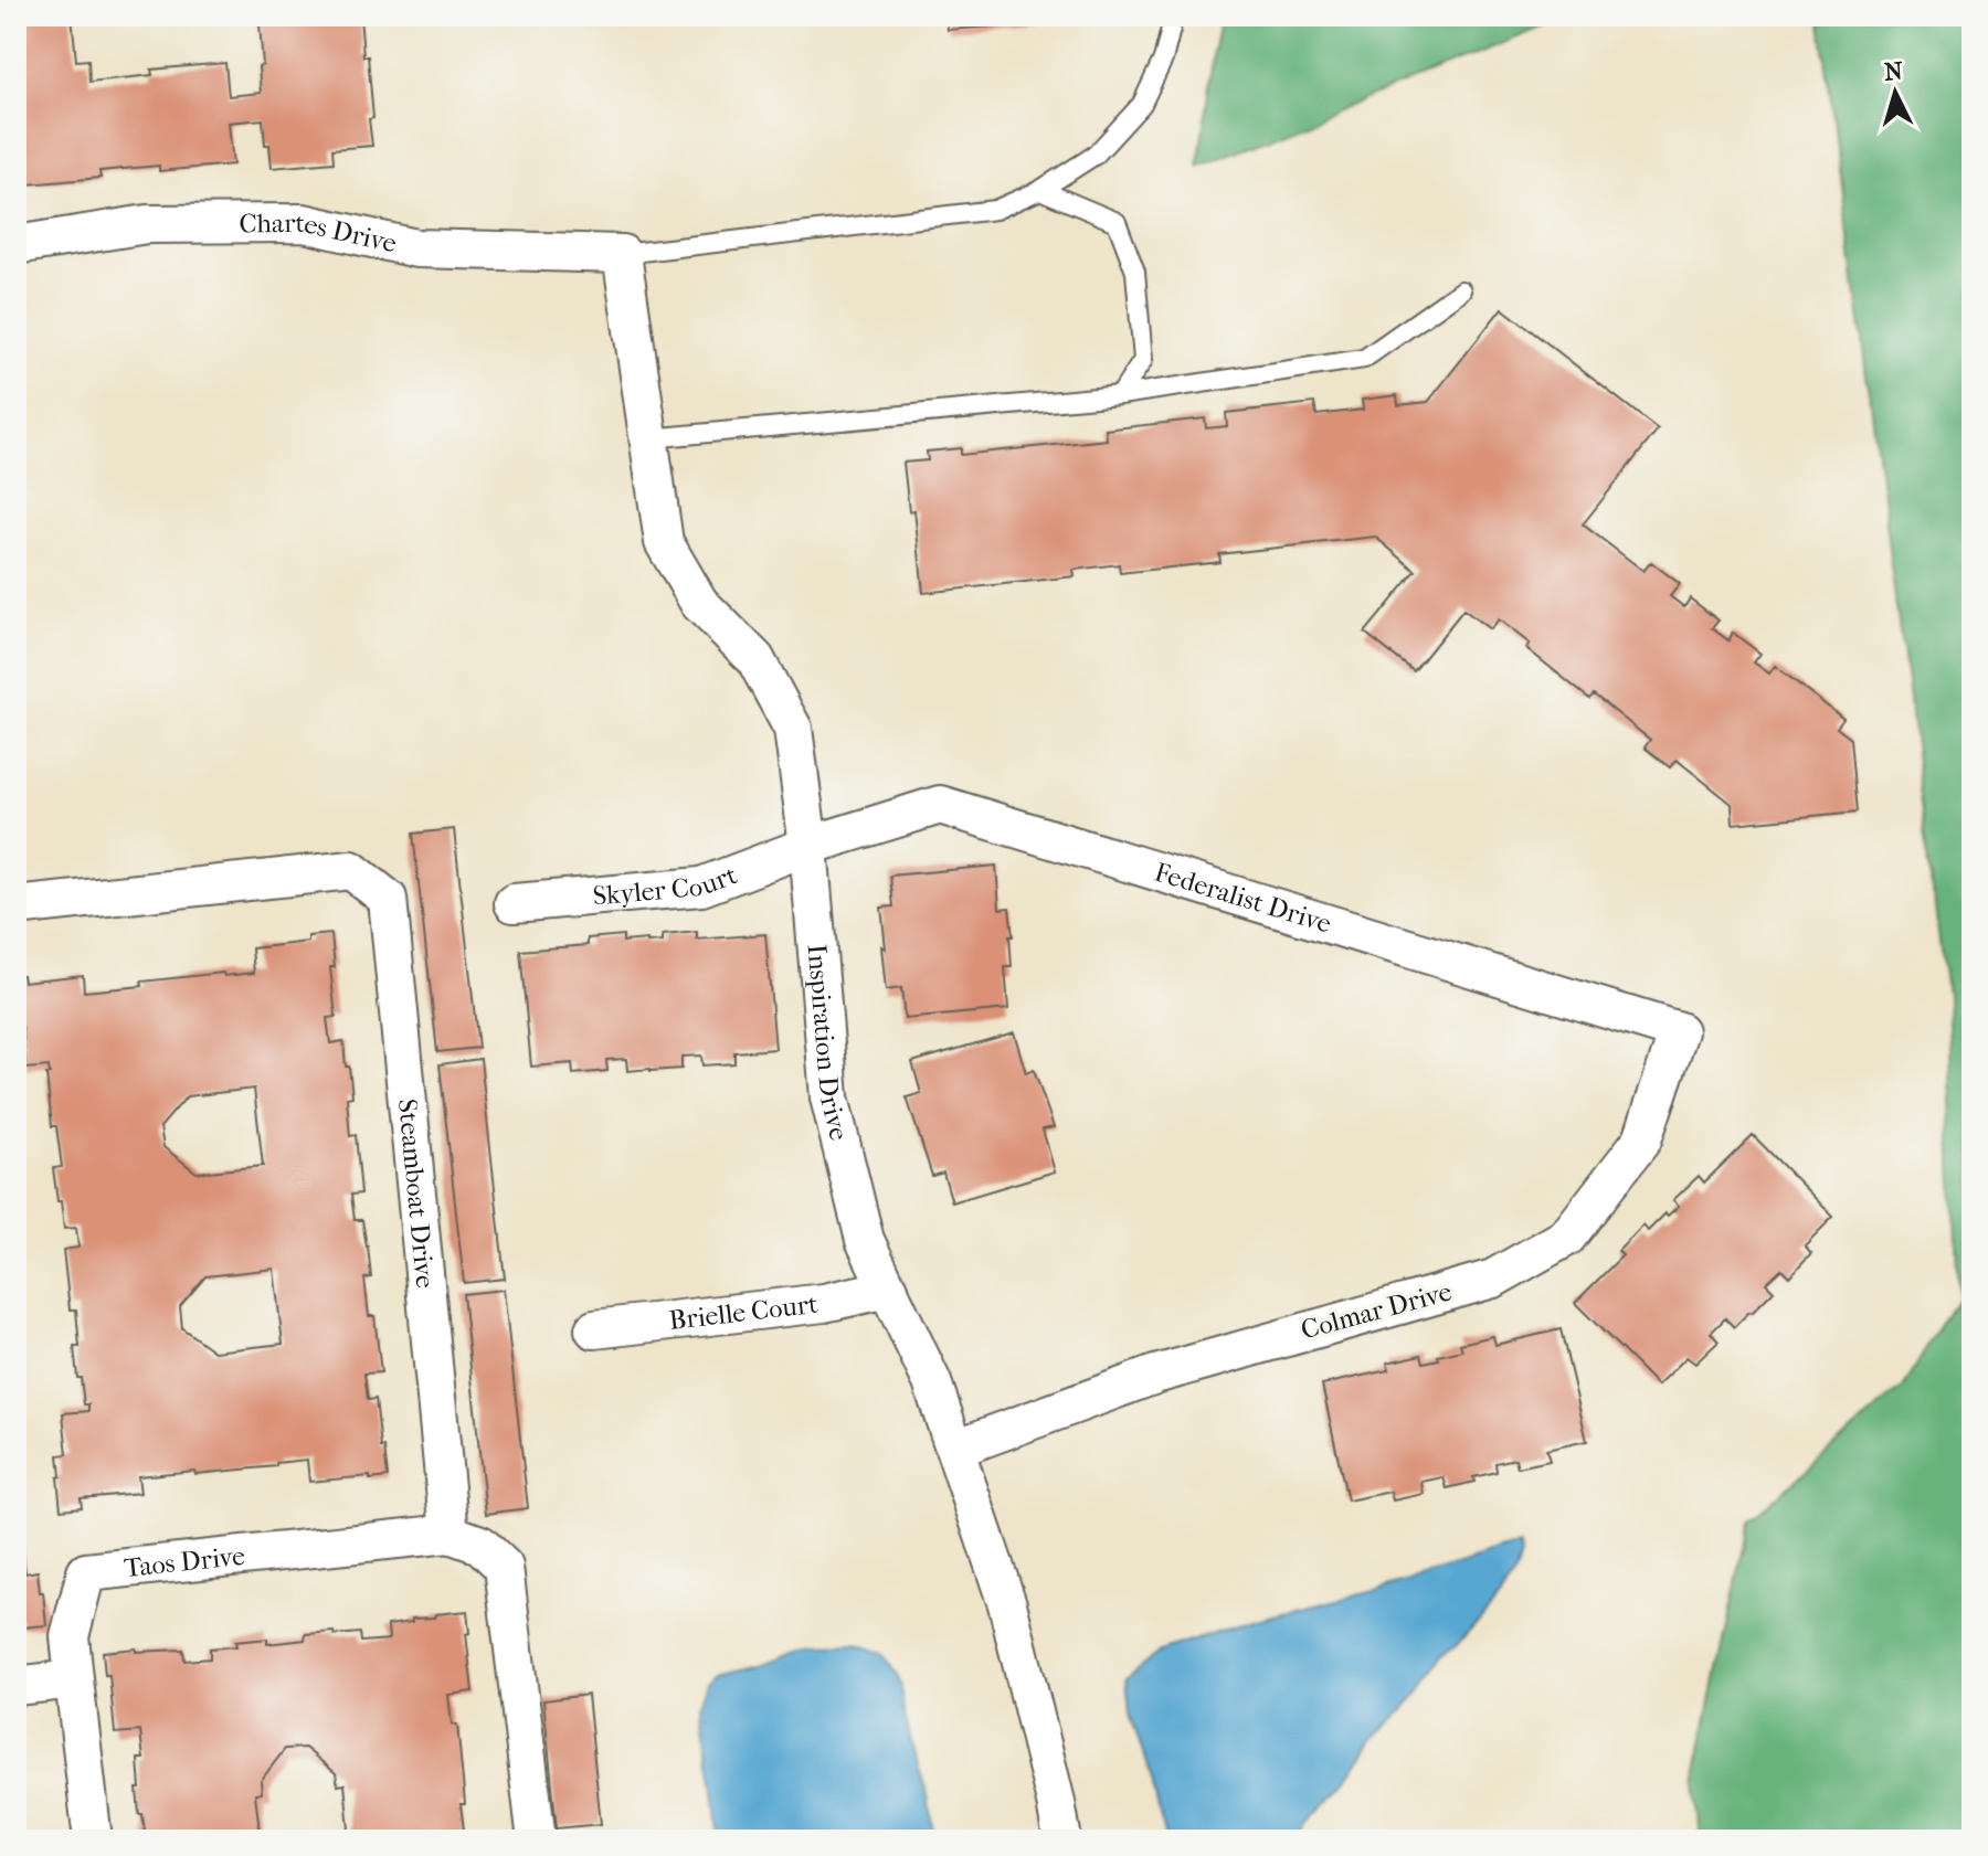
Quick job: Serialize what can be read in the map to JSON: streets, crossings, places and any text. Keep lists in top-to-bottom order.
{
  "streets": {
    "street": [
      "Chartes Drive",
      "Skyler Court",
      "Federalist Drive",
      "Inspiration Drive",
      "Steamboat Drive",
      "Colmar Drive",
      "Brielle Court",
      "Taos Drive"
    ]
  },
  "crossings": [
    ["Chartes Drive", "Inspiration Drive"],
    ["Skyler Court", "Federalist Drive"],
    ["Skyler Court", "Inspiration Drive"],
    ["Federalist Drive", "Inspiration Drive"],
    ["Federalist Drive", "Colmar Drive"],
    ["Inspiration Drive", "Colmar Drive"],
    ["Inspiration Drive", "Brielle Court"],
    ["Steamboat Drive", "Taos Drive"]
  ],
  "north": "top"
}
